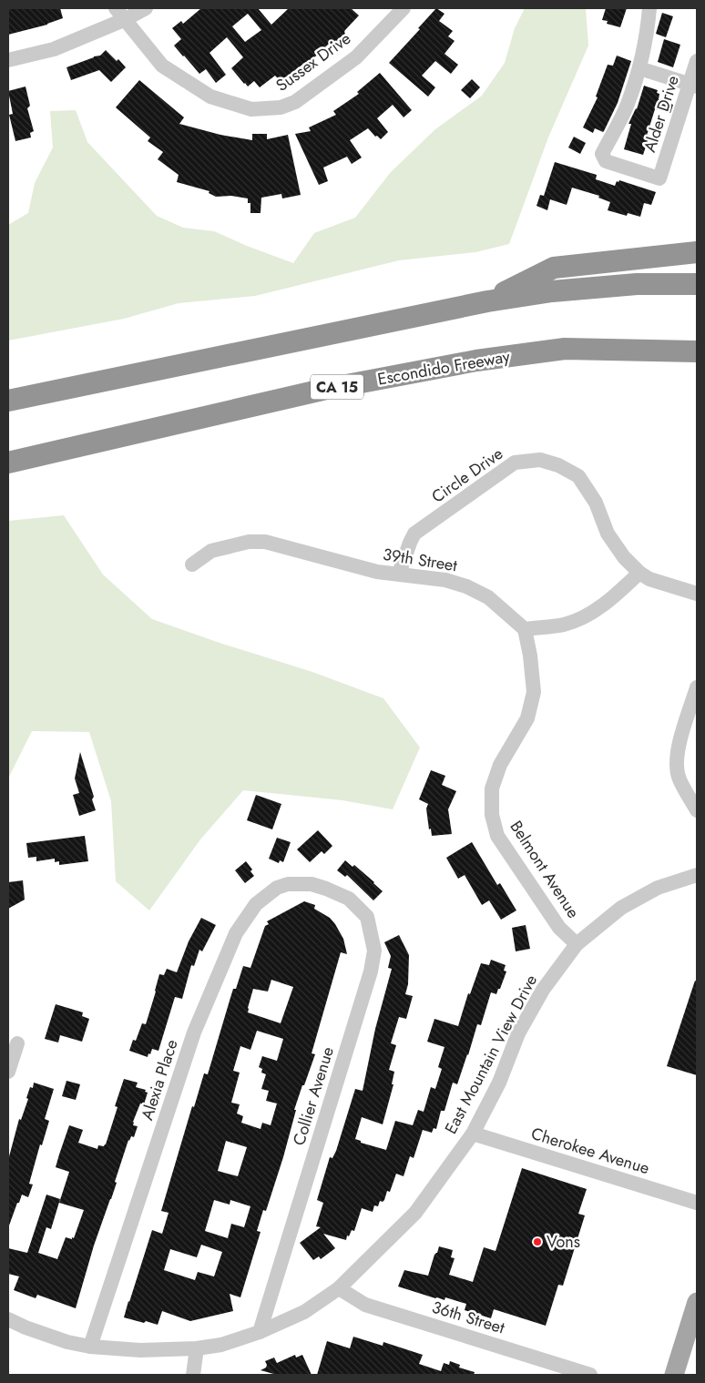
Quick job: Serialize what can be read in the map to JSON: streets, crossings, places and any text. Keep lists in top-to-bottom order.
{
  "streets": {
    "highway": ["Escondido Freeway", "CA 15"],
    "street": [
      "Sussex Drive",
      "Alder Drive",
      "Circle Drive",
      "39th Street",
      "Belmont Avenue",
      "East Mountain View Drive",
      "Alexia Place",
      "Collier Avenue",
      "Cherokee Avenue",
      "36th Street"
    ]
  },
  "crossings": [
    ["Circle Drive", "39th Street"],
    ["39th Street", "Belmont Avenue"],
    ["Belmont Avenue", "East Mountain View Drive"],
    ["East Mountain View Drive", "Alexia Place"],
    ["East Mountain View Drive", "Collier Avenue"],
    ["East Mountain View Drive", "Cherokee Avenue"],
    ["East Mountain View Drive", "36th Street"],
    ["Alexia Place", "Collier Avenue"]
  ],
  "places": ["Vons"]
}
